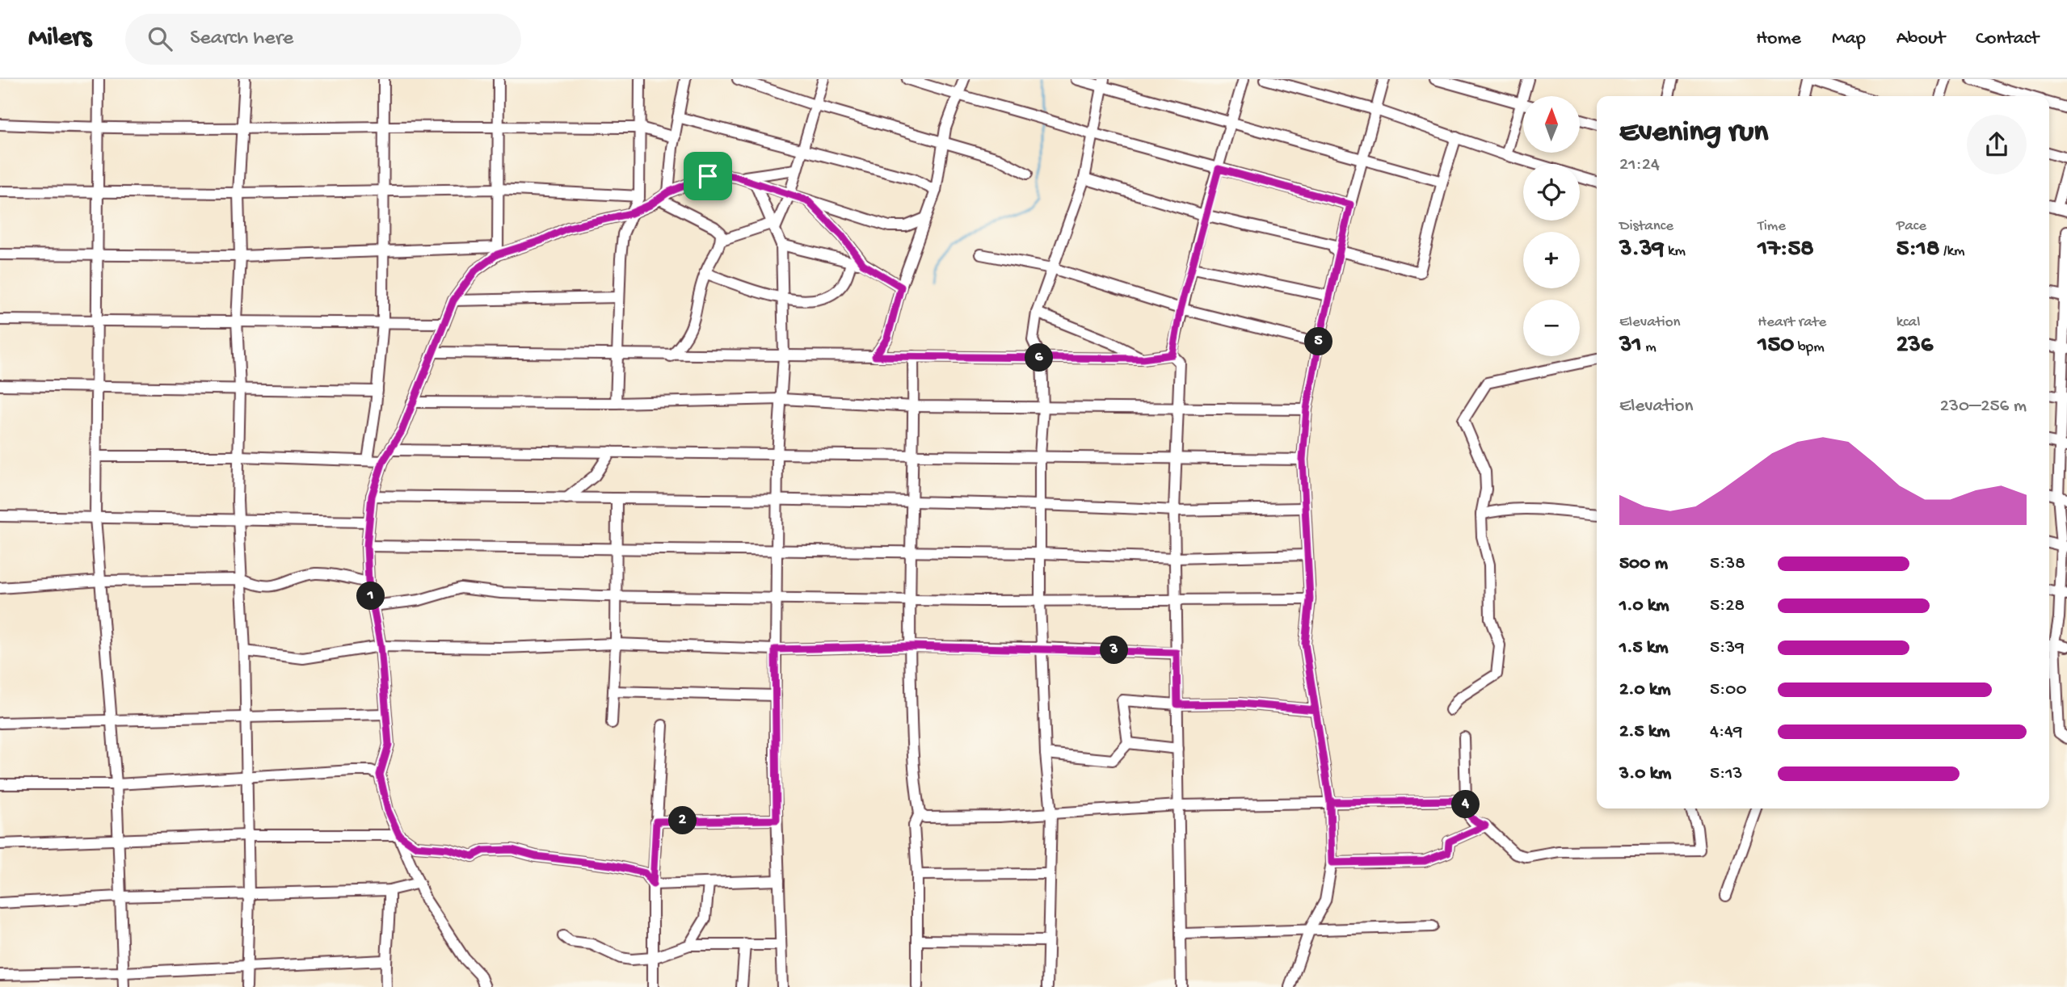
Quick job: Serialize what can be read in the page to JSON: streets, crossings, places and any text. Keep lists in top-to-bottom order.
{
  "north": "top",
  "page": {
    "header": "Milers",
    "search": "Search here",
    "nav": [
      "Home",
      "Map",
      "About",
      "Contact"
    ],
    "map_buttons": ["+", "−"],
    "heading": ["Evening run", "21:24"],
    "stats": [
      ["Distance", "3.39 km"],
      ["Time", "17:58"],
      ["Pace", "5:18 /km"],
      ["Elevation", "31 m"],
      ["Heart rate", "150 bpm"],
      ["kcal", "236"]
    ],
    "pins": [
      "5",
      "6",
      "1",
      "3",
      "4",
      "2"
    ],
    "chart": ["Elevation", "230–256 m"],
    "list": [
      {
        "name": "500 m",
        "note": "5:38"
      },
      {
        "name": "1.0 km",
        "note": "5:28"
      },
      {
        "name": "1.5 km",
        "note": "5:39"
      },
      {
        "name": "2.0 km",
        "note": "5:00"
      },
      {
        "name": "2.5 km",
        "note": "4:49"
      },
      {
        "name": "3.0 km",
        "note": "5:13"
      }
    ]
  }
}
